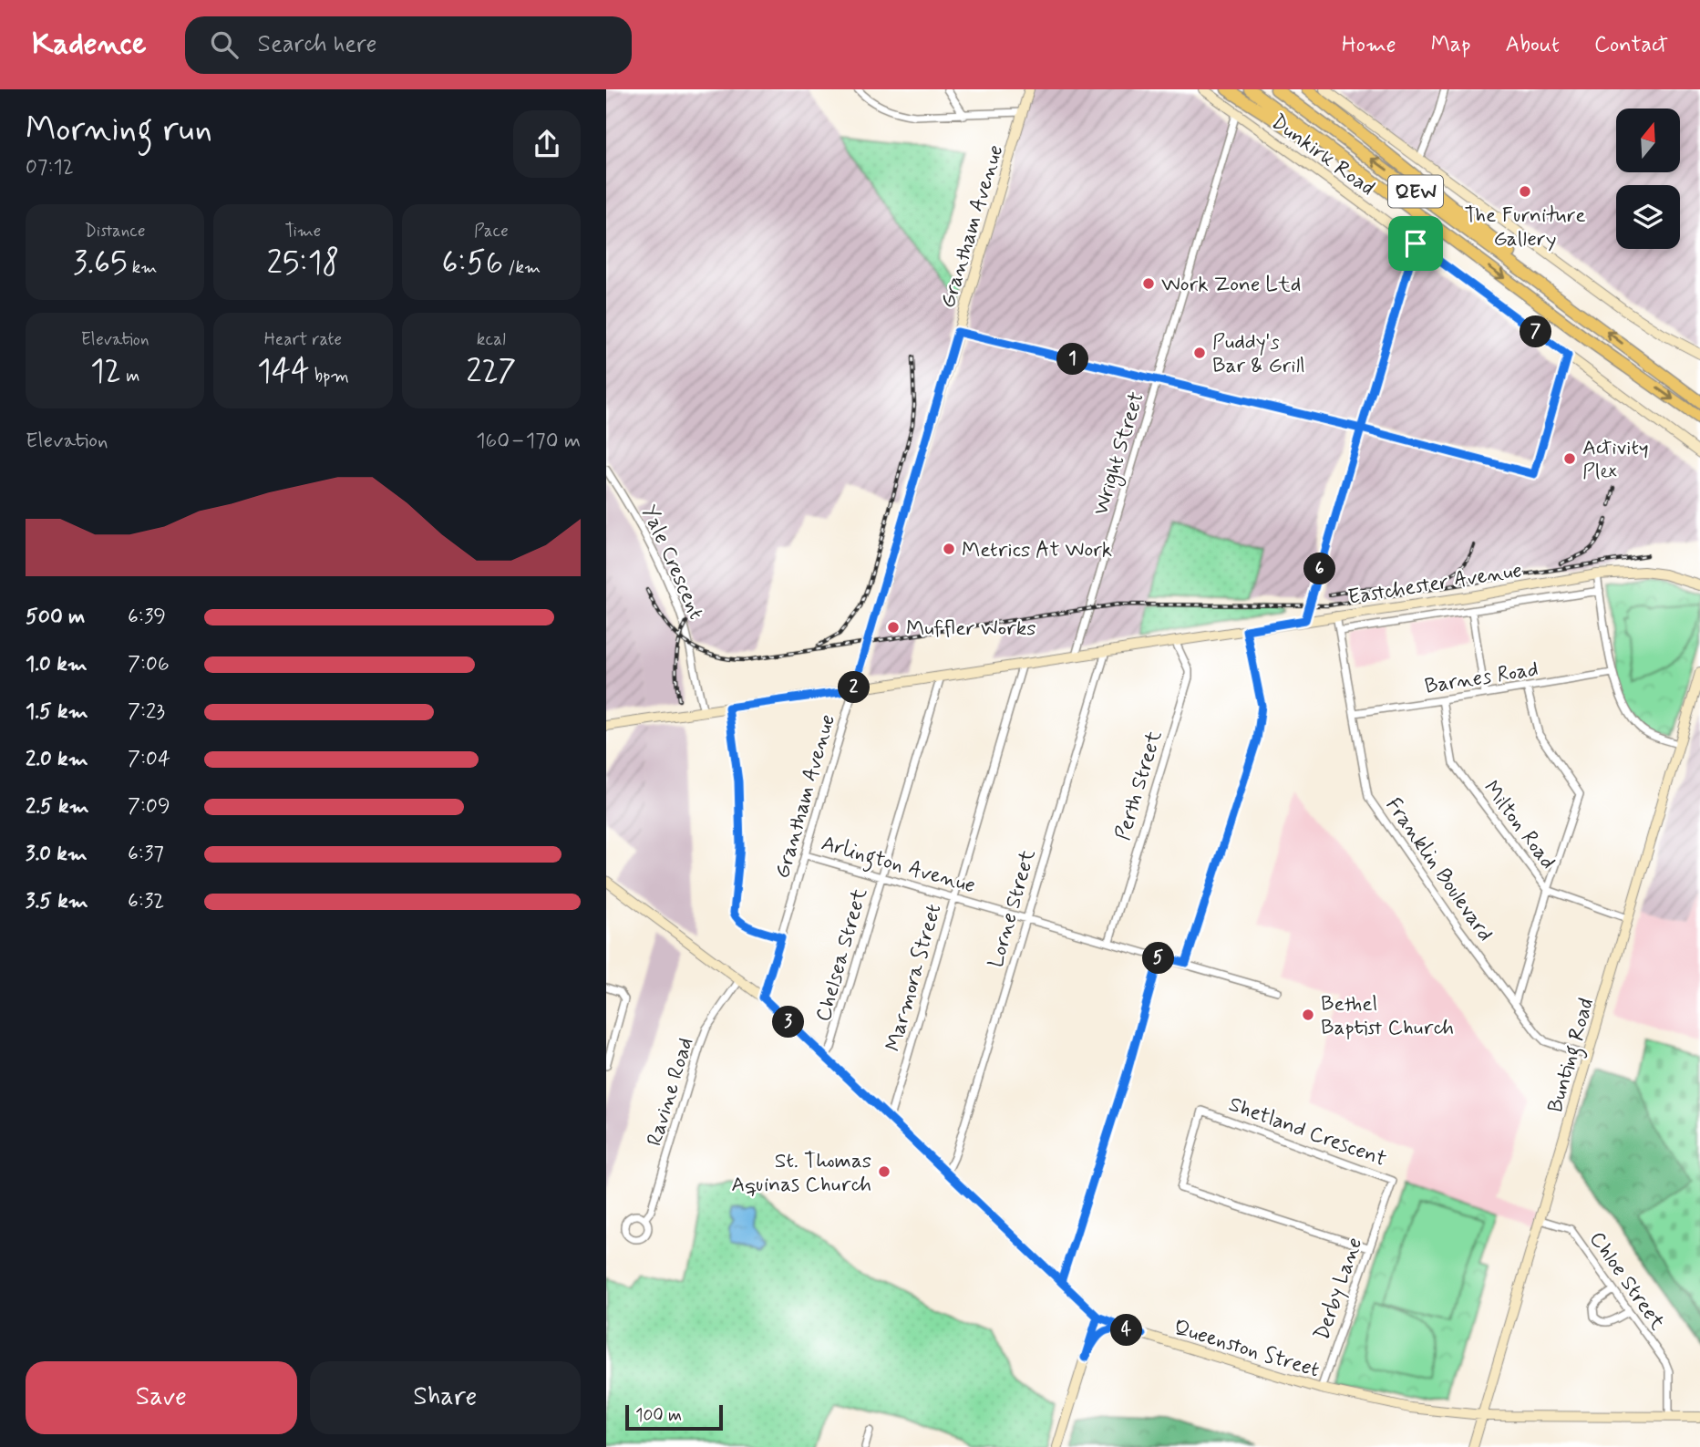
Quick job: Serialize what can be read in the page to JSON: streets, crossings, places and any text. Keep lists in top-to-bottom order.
{
  "streets": {
    "highway": ["QEW"],
    "street": [
      "Dunkirk Road",
      "Grantham Avenue",
      "Wright Street",
      "Yale Crescent",
      "Eastchester Avenue",
      "Barnes Road",
      "Perth Street",
      "Milton Road",
      "Arlington Avenue",
      "Franklin Boulevard",
      "Lorne Street",
      "Chelsea Street",
      "Marmora Street",
      "Bunting Road",
      "Ravine Road",
      "Shetland Crescent",
      "Chloe Street",
      "Derby Lane",
      "Queenston Street"
    ]
  },
  "crossings": [
    ["Dunkirk Road", "Wright Street"],
    ["Grantham Avenue", "Eastchester Avenue"],
    ["Grantham Avenue", "Arlington Avenue"],
    ["Grantham Avenue", "Queenston Street"],
    ["Wright Street", "Eastchester Avenue"],
    ["Yale Crescent", "Eastchester Avenue"],
    ["Eastchester Avenue", "Perth Street"],
    ["Eastchester Avenue", "Franklin Boulevard"],
    ["Eastchester Avenue", "Lorne Street"],
    ["Eastchester Avenue", "Chelsea Street"],
    ["Eastchester Avenue", "Marmora Street"],
    ["Barnes Road", "Milton Road"],
    ["Barnes Road", "Franklin Boulevard"],
    ["Perth Street", "Arlington Avenue"],
    ["Milton Road", "Bunting Road"],
    ["Arlington Avenue", "Lorne Street"],
    ["Arlington Avenue", "Chelsea Street"],
    ["Arlington Avenue", "Marmora Street"],
    ["Franklin Boulevard", "Bunting Road"],
    ["Lorne Street", "Queenston Street"],
    ["Chelsea Street", "Queenston Street"],
    ["Marmora Street", "Queenston Street"],
    ["Bunting Road", "Chloe Street"],
    ["Bunting Road", "Queenston Street"],
    ["Ravine Road", "Queenston Street"],
    ["Shetland Crescent", "Derby Lane"],
    ["Chloe Street", "Queenston Street"],
    ["Derby Lane", "Queenston Street"]
  ],
  "places": [
    "The Furniture Gallery",
    "Work Zone Ltd",
    "Puddy's Bar & Grill",
    "Activity Plex",
    "Metrics At Work",
    "Muffler Works",
    "Bethel Baptist Church",
    "St. Thomas Aquinas Church"
  ],
  "scale_bar": "100 m",
  "north": "top",
  "page": {
    "header": "Kadence",
    "search": "Search here",
    "nav": [
      "Home",
      "Map",
      "About",
      "Contact"
    ],
    "heading": ["Morning run", "07:12"],
    "stats": [
      ["Distance", "3.65 km"],
      ["Time", "25:18"],
      ["Pace", "6:56 /km"],
      ["Elevation", "12 m"],
      ["Heart rate", "144 bpm"],
      ["kcal", "227"]
    ],
    "pins": [
      "7",
      "1",
      "6",
      "2",
      "5",
      "3",
      "4"
    ],
    "chart": ["Elevation", "160–170 m"],
    "list": [
      {
        "name": "500 m",
        "note": "6:39"
      },
      {
        "name": "1.0 km",
        "note": "7:06"
      },
      {
        "name": "1.5 km",
        "note": "7:23"
      },
      {
        "name": "2.0 km",
        "note": "7:04"
      },
      {
        "name": "2.5 km",
        "note": "7:09"
      },
      {
        "name": "3.0 km",
        "note": "6:37"
      },
      {
        "name": "3.5 km",
        "note": "6:32"
      }
    ],
    "buttons": ["Save", "Share"],
    "scale": "100 m"
  }
}
